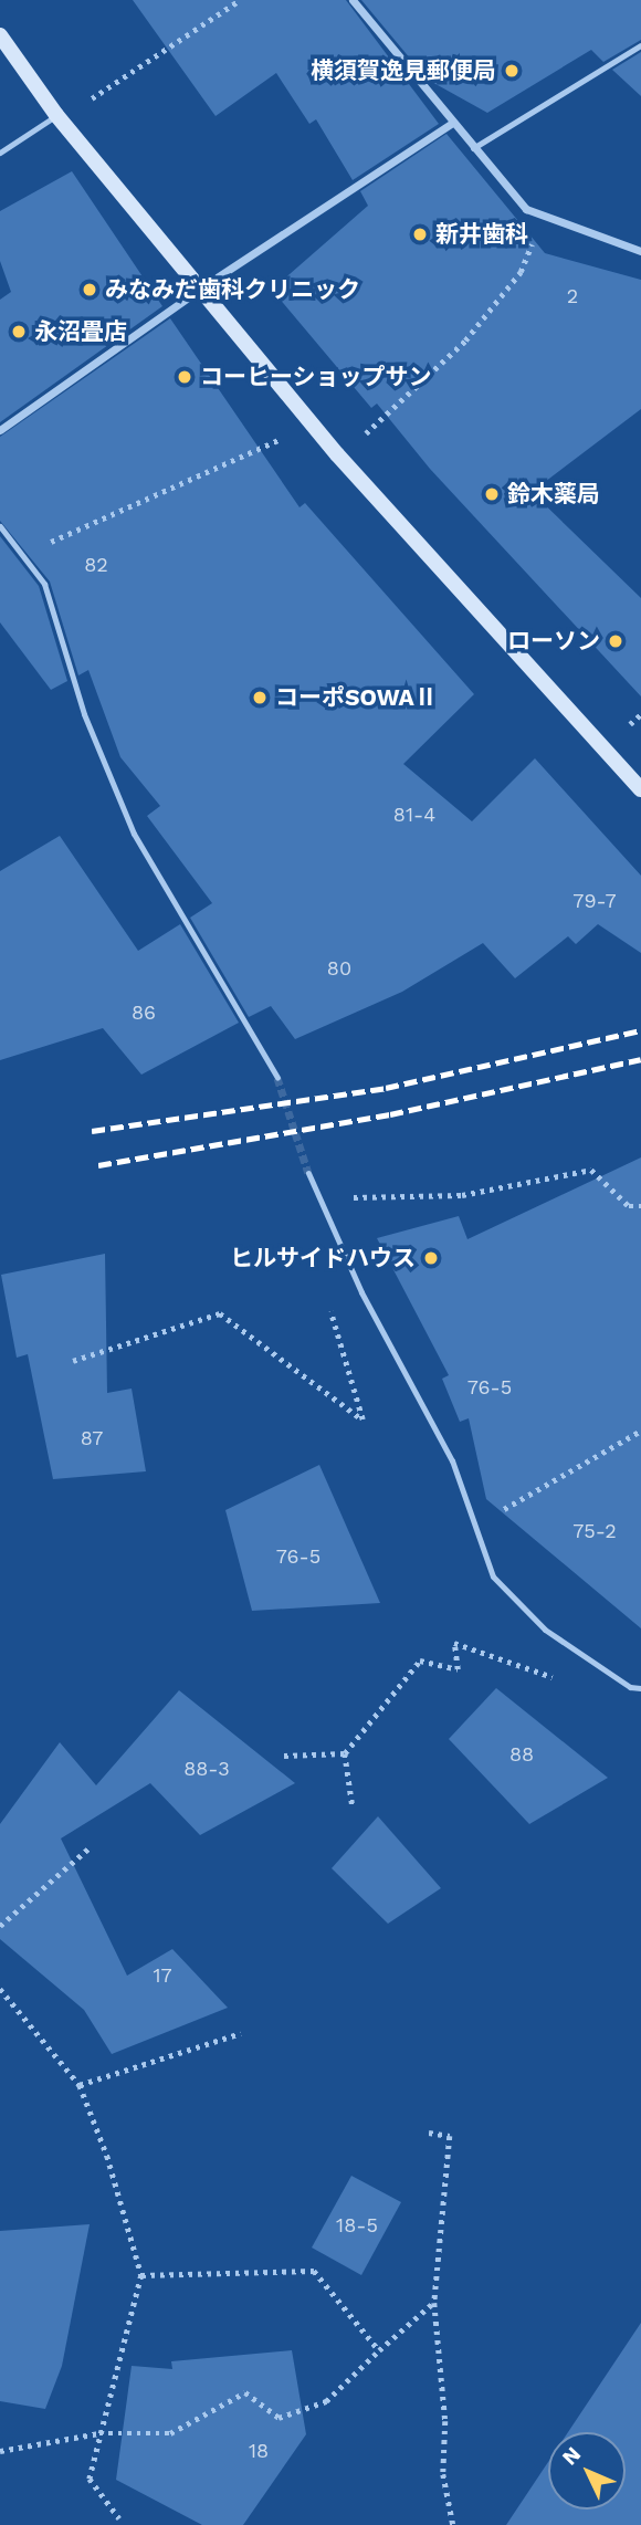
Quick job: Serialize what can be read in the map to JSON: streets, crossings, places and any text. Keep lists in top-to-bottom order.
{
  "places": [
    "横須賀逸見郵便局",
    "新井歯科",
    "みなみだ歯科クリニック",
    "永沼畳店",
    "コーヒーショップサン",
    "鈴木薬局",
    "ローソン",
    "コーポSOWAⅡ",
    "ヒルサイドハウス"
  ],
  "house_numbers": [
    "2",
    "82",
    "81-4",
    "79-7",
    "80",
    "86",
    "76-5",
    "87",
    "75-2",
    "76-5",
    "88",
    "88-3",
    "17",
    "18-5",
    "18"
  ],
  "north": "top left"
}
